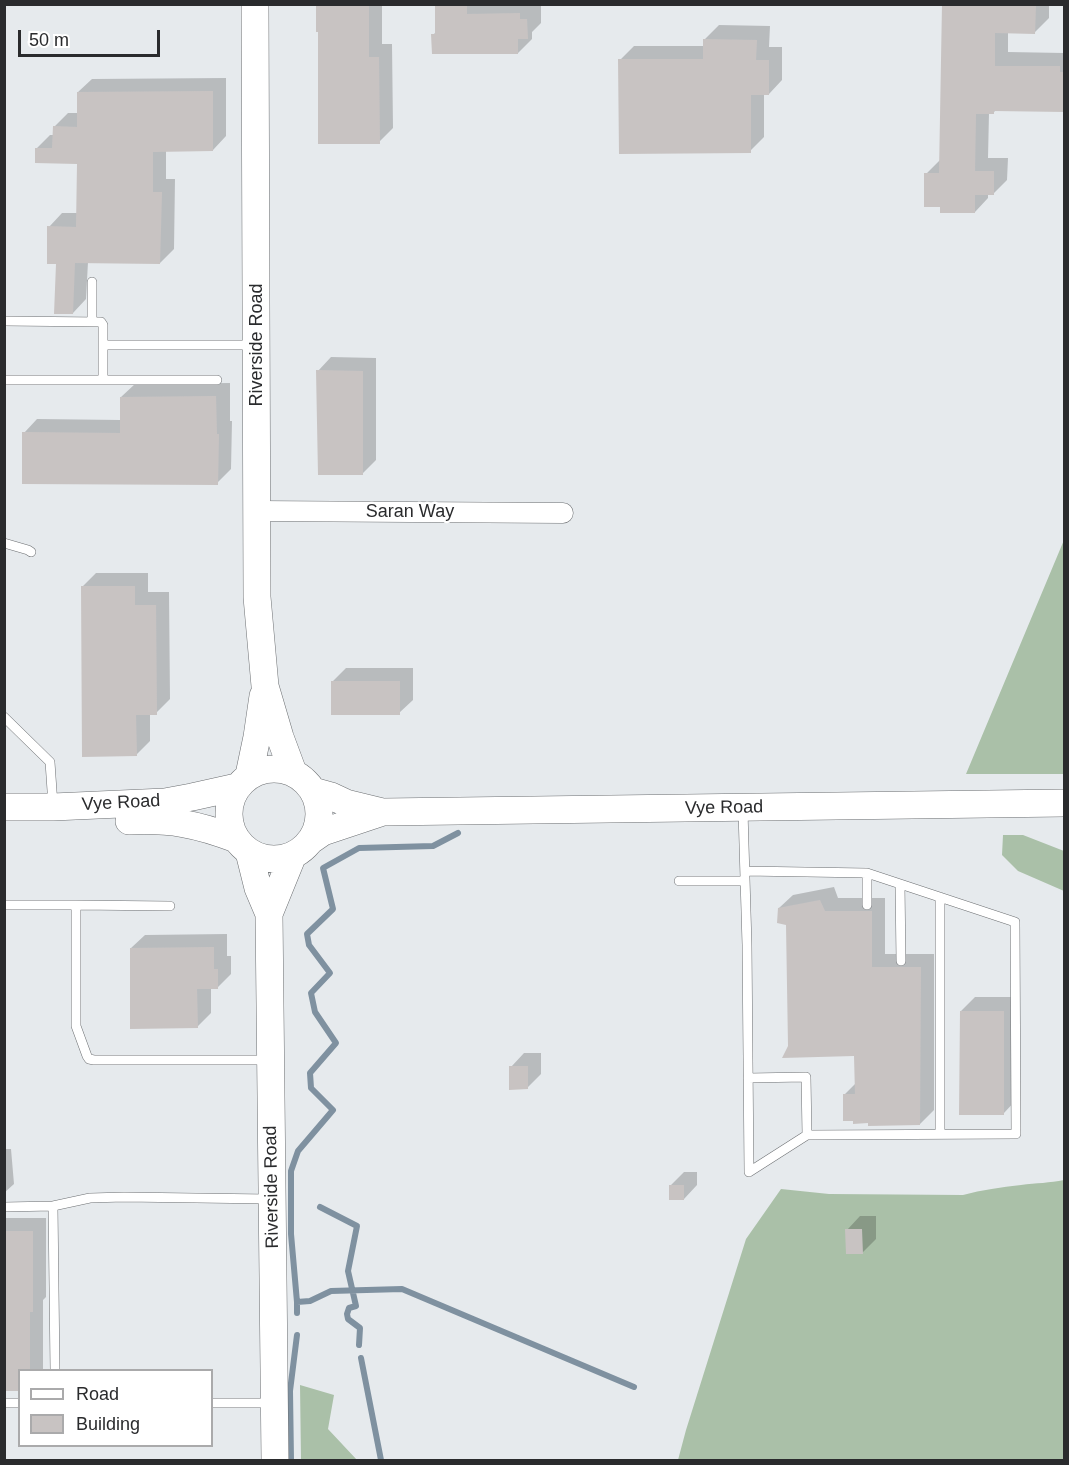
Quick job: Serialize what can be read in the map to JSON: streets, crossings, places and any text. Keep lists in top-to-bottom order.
{
  "streets": {
    "street": ["Riverside Road", "Saran Way", "Vye Road"]
  },
  "crossings": [
    ["Riverside Road", "Saran Way"],
    ["Riverside Road", "Vye Road"]
  ],
  "legend": ["Road", "Building"],
  "scale_bar": "50 m"
}
